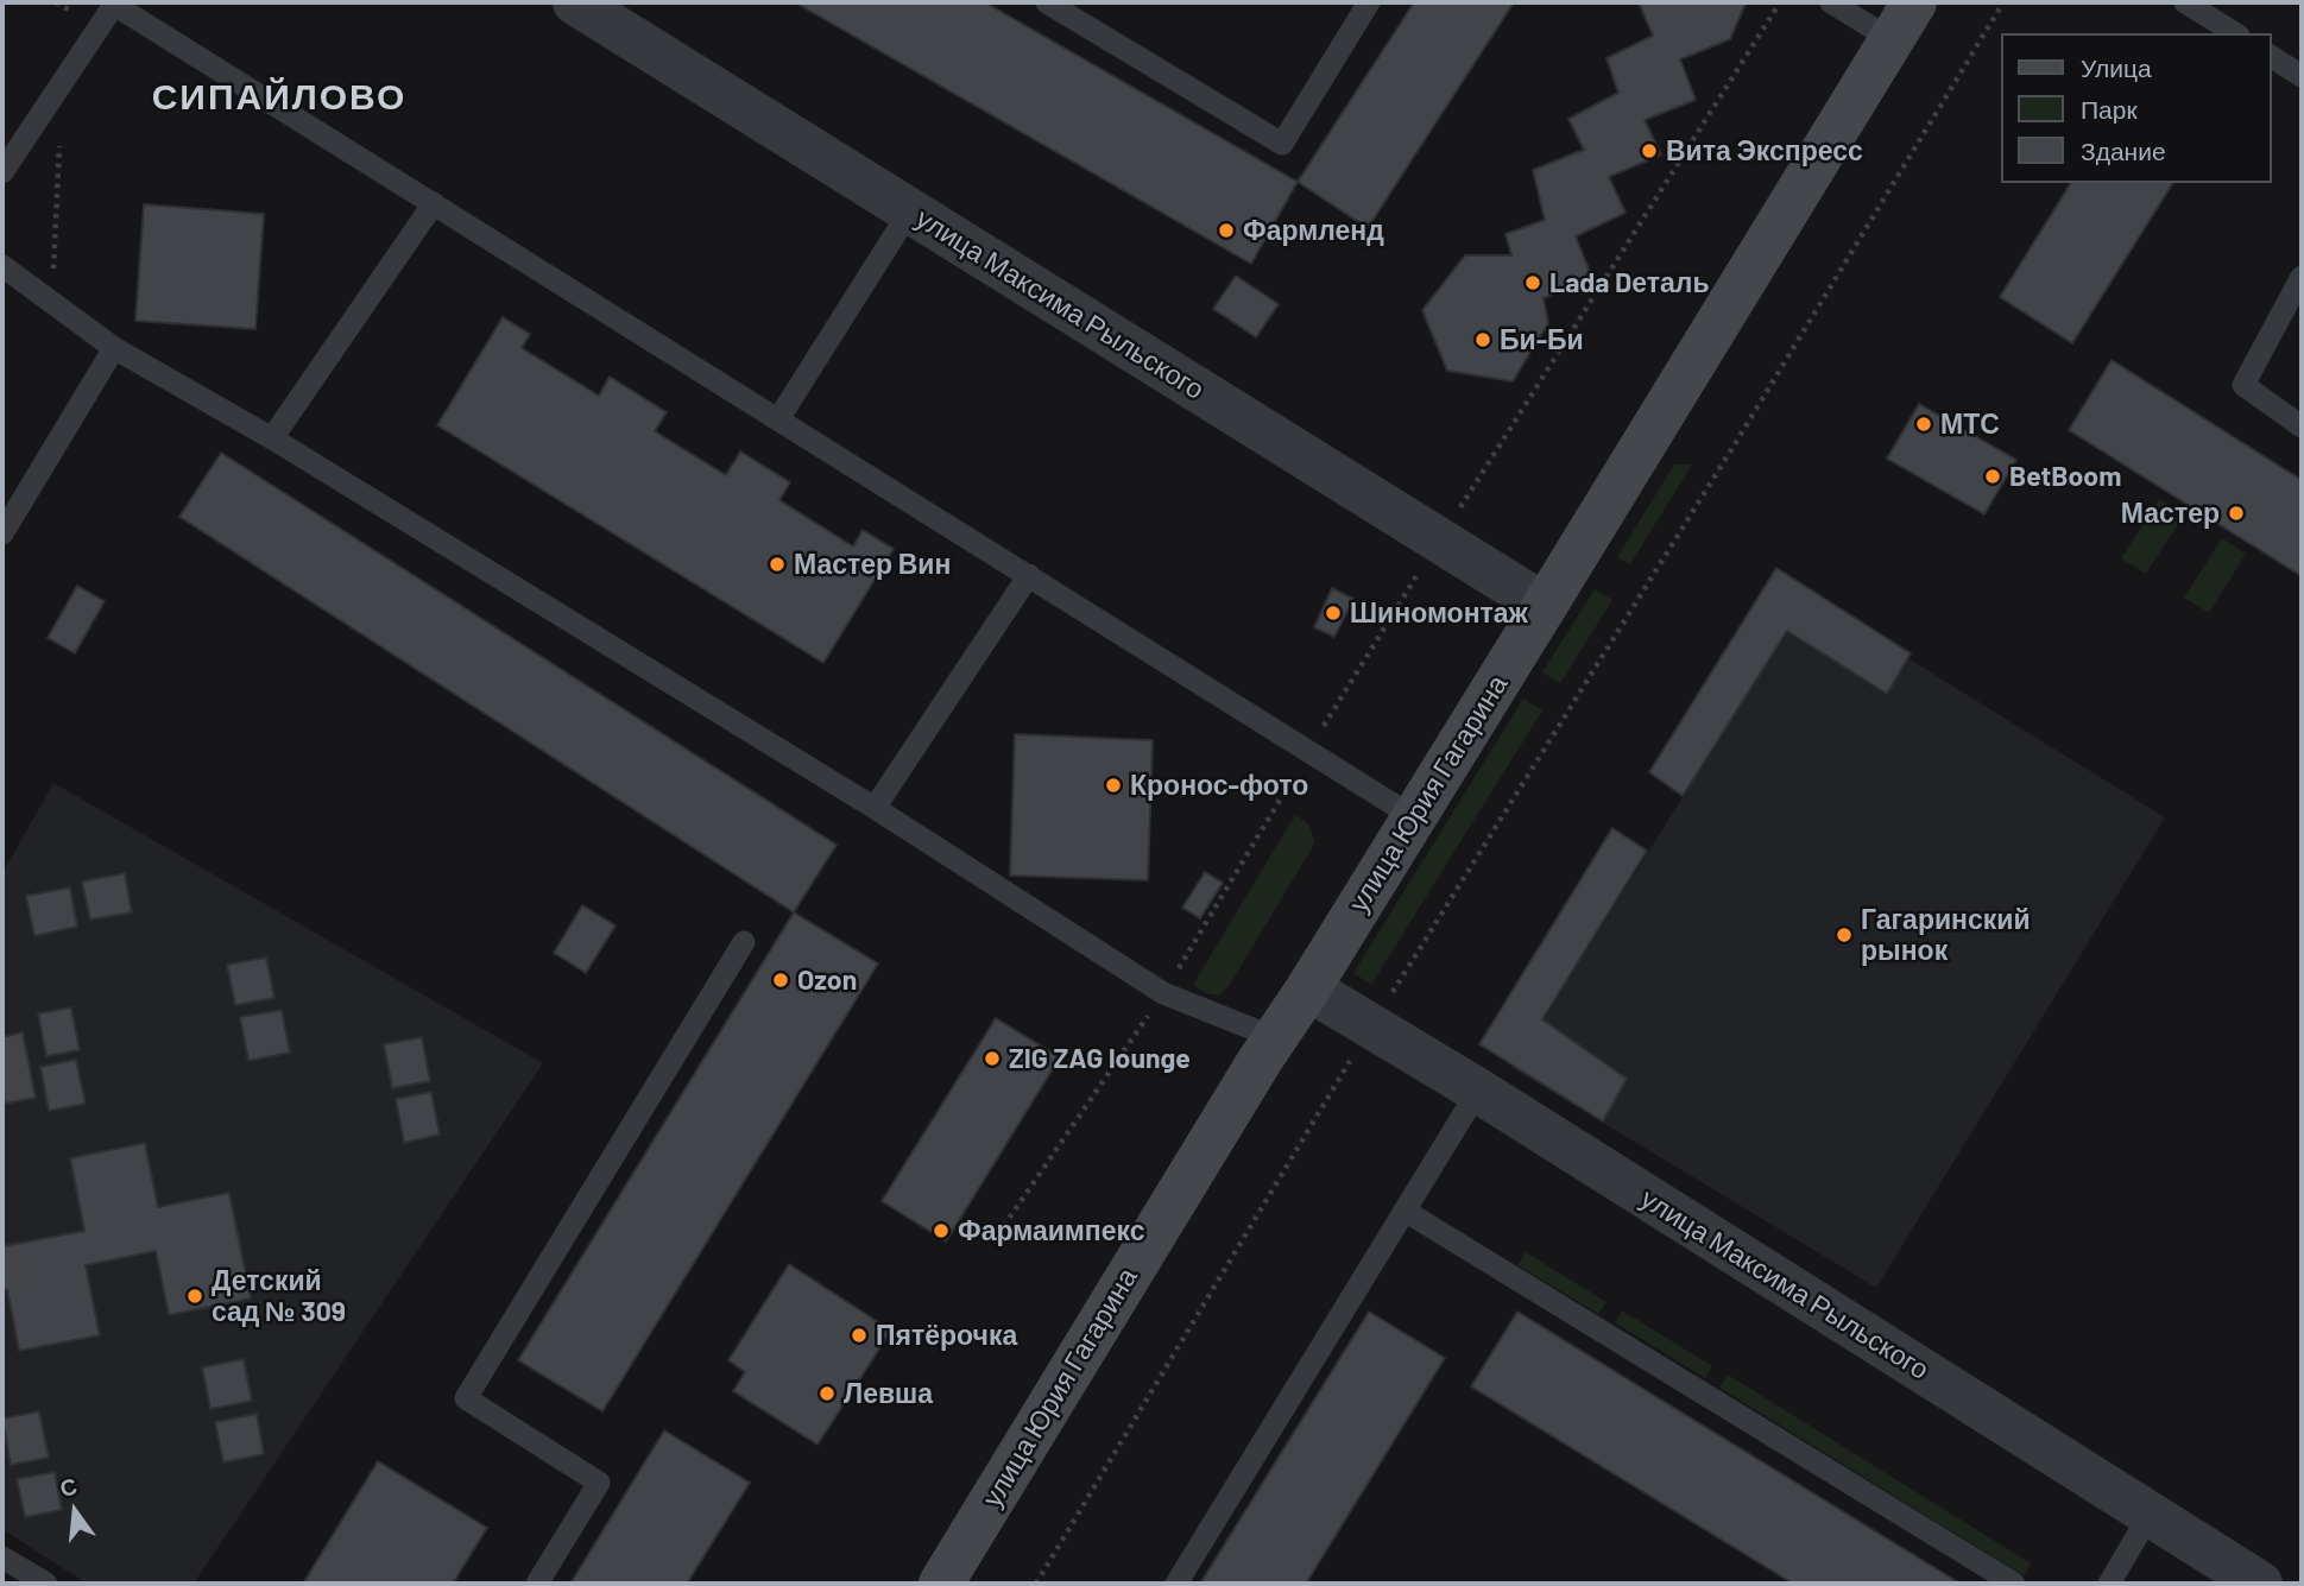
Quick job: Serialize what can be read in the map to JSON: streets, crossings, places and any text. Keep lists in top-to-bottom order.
{
  "streets": {
    "main road": ["улица Юрия Гагарина"],
    "street": ["улица Максима Рыльского"]
  },
  "crossings": [
    ["улица Максима Рыльского", "улица Юрия Гагарина"]
  ],
  "districts": ["СИПАЙЛОВО"],
  "places": [
    "Вита Экспресс",
    "Фармленд",
    "Lada Dеталь",
    "Би-Би",
    "МТС",
    "BetBoom",
    "Мастер",
    "Мастер Вин",
    "Шиномонтаж",
    "Кронос-фото",
    "Гагаринский рынок",
    "Ozon",
    "ZIG ZAG lounge",
    "Фармаимпекс",
    "Детский сад № 309",
    "Пятёрочка",
    "Левша"
  ],
  "legend": ["Улица", "Парк", "Здание"],
  "north": "top"
}
